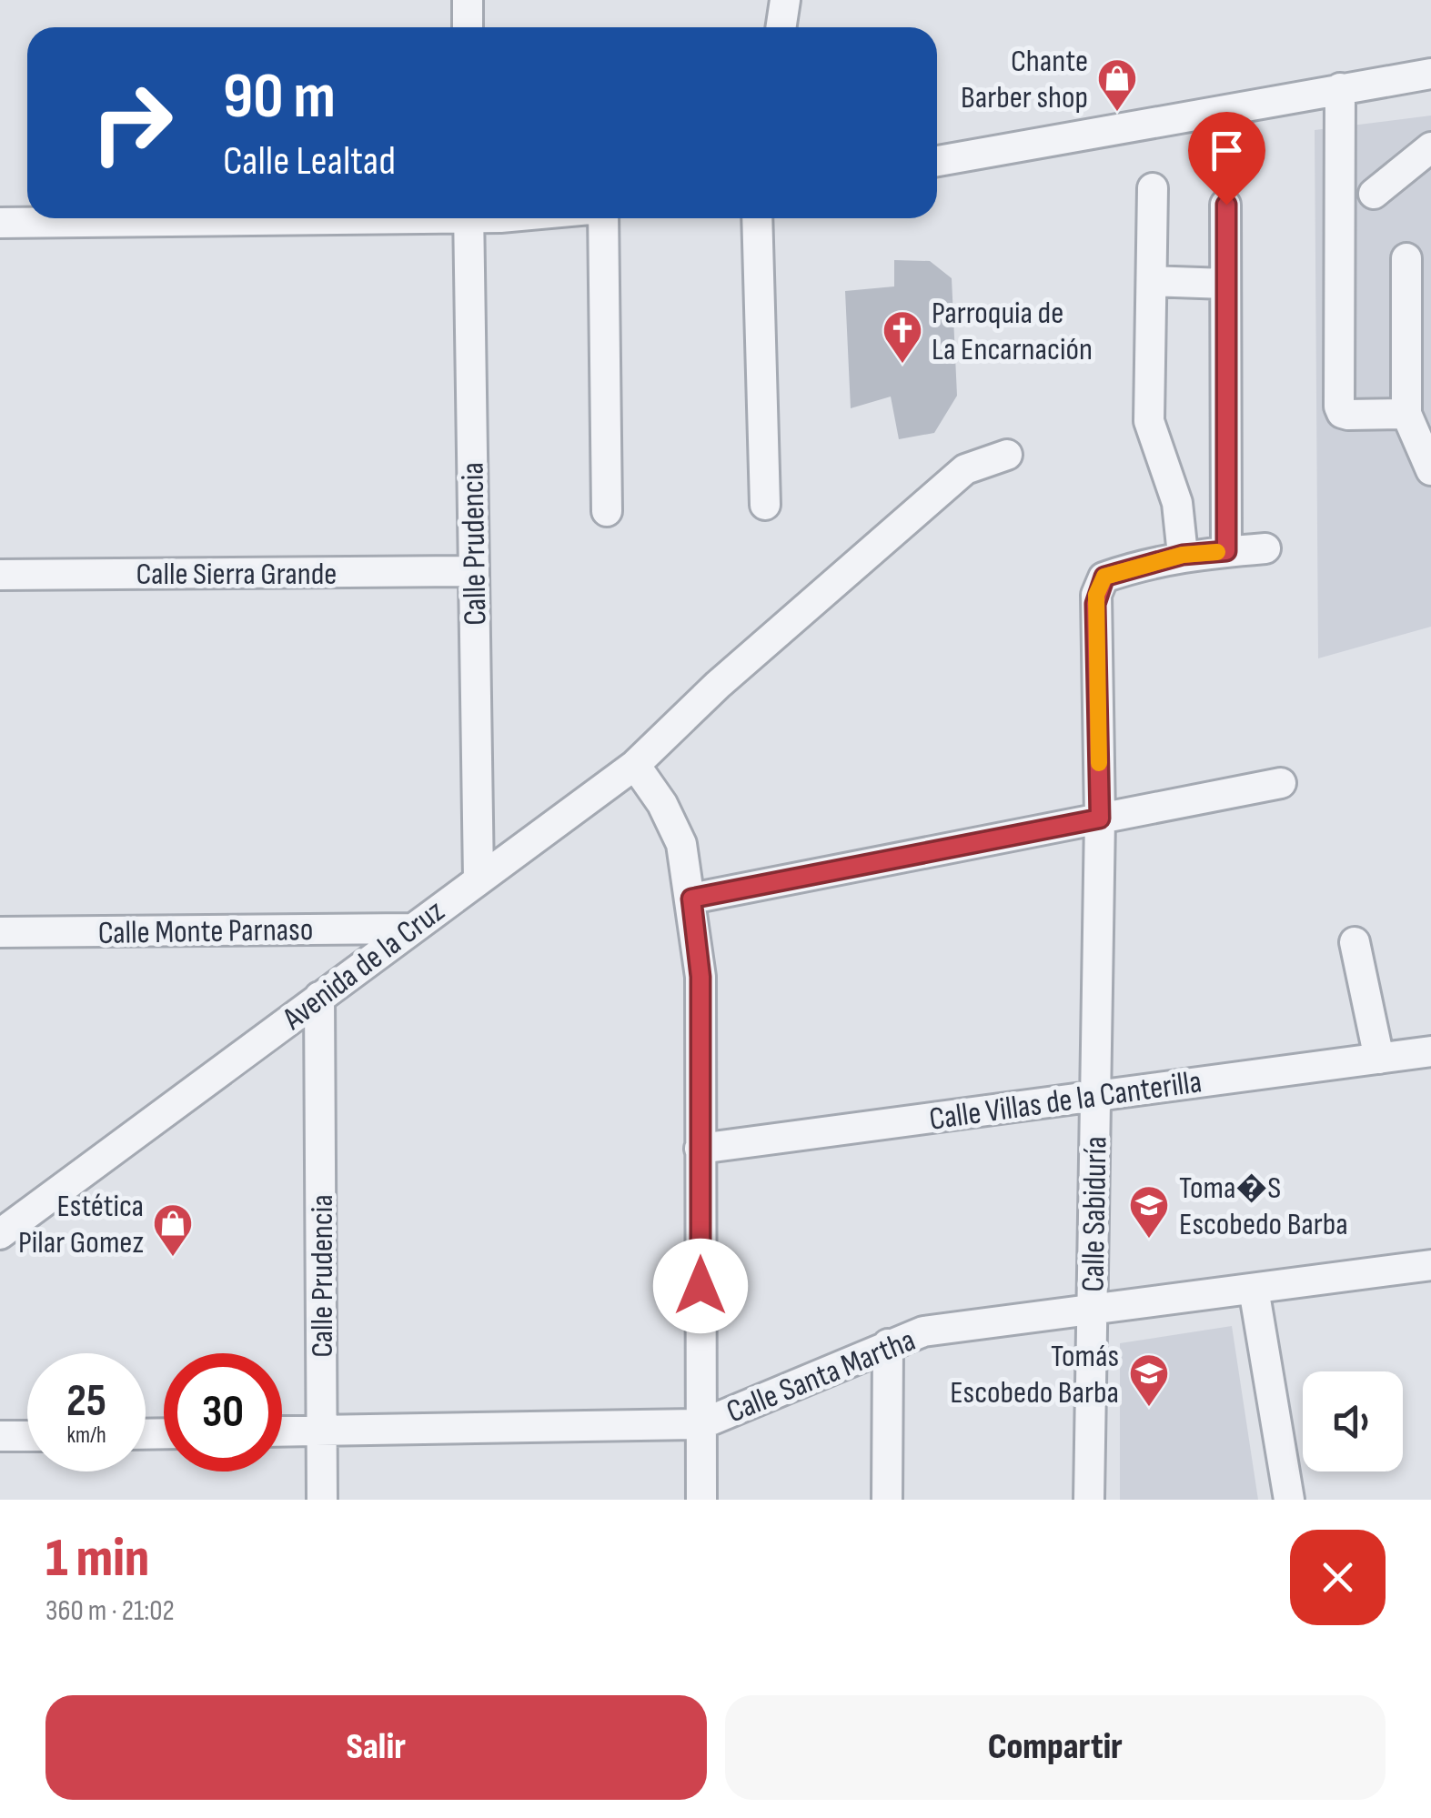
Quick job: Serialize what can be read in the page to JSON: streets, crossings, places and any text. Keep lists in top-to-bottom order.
{
  "streets": {
    "street": [
      "Calle Prudencia",
      "Calle Sierra Grande",
      "Calle Monte Parnaso",
      "Avenida de la Cruz",
      "Calle Villas de la Canterilla",
      "Calle Sabiduría",
      "Calle Santa Martha"
    ]
  },
  "crossings": [
    ["Calle Prudencia", "Calle Sierra Grande"],
    ["Calle Prudencia", "Avenida de la Cruz"],
    ["Calle Prudencia", "Calle Santa Martha"],
    ["Calle Monte Parnaso", "Avenida de la Cruz"],
    ["Calle Villas de la Canterilla", "Calle Sabiduría"],
    ["Calle Sabiduría", "Calle Santa Martha"]
  ],
  "places": {
    "shop": ["Chante Barber shop", "Estética Pilar Gomez"],
    "church": ["Parroquia de La Encarnación"],
    "school or university": ["Toma�S Escobedo Barba", "Tomás Escobedo Barba"]
  },
  "page": {
    "turn": ["90 m", "Calle Lealtad"],
    "speed": "25 km/h",
    "limit": "30",
    "heading": ["1 min", "360 m · 21:02"],
    "buttons": ["Salir", "Compartir"]
  }
}
